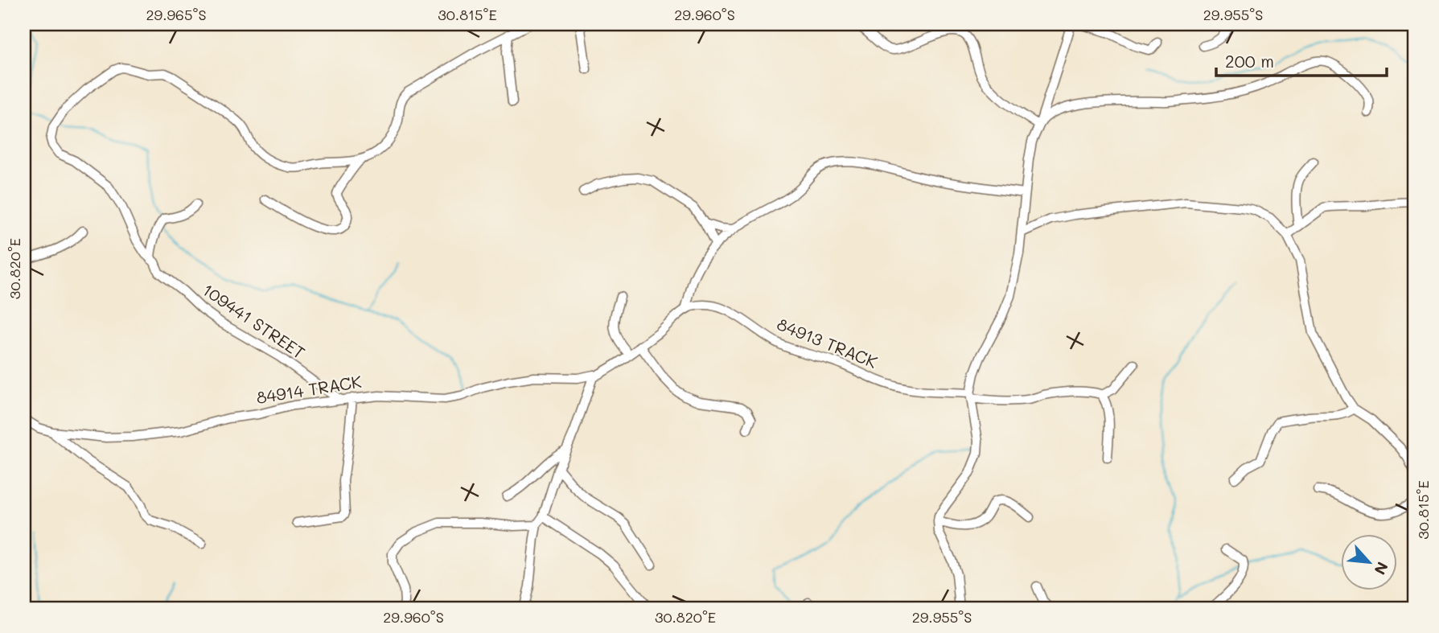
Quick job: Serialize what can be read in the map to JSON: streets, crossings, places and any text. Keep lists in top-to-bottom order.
{
  "streets": {
    "street": ["109441 STREET", "84913 TRACK", "84914 TRACK"]
  },
  "crossings": [
    ["109441 STREET", "84914 TRACK"],
    ["84913 TRACK", "84914 TRACK"]
  ],
  "scale_bar": "200 m",
  "north": "bottom right",
  "coordinates": [
    "29.965°S",
    "30.815°E",
    "29.960°S",
    "29.955°S",
    "30.820°E"
  ]
}
